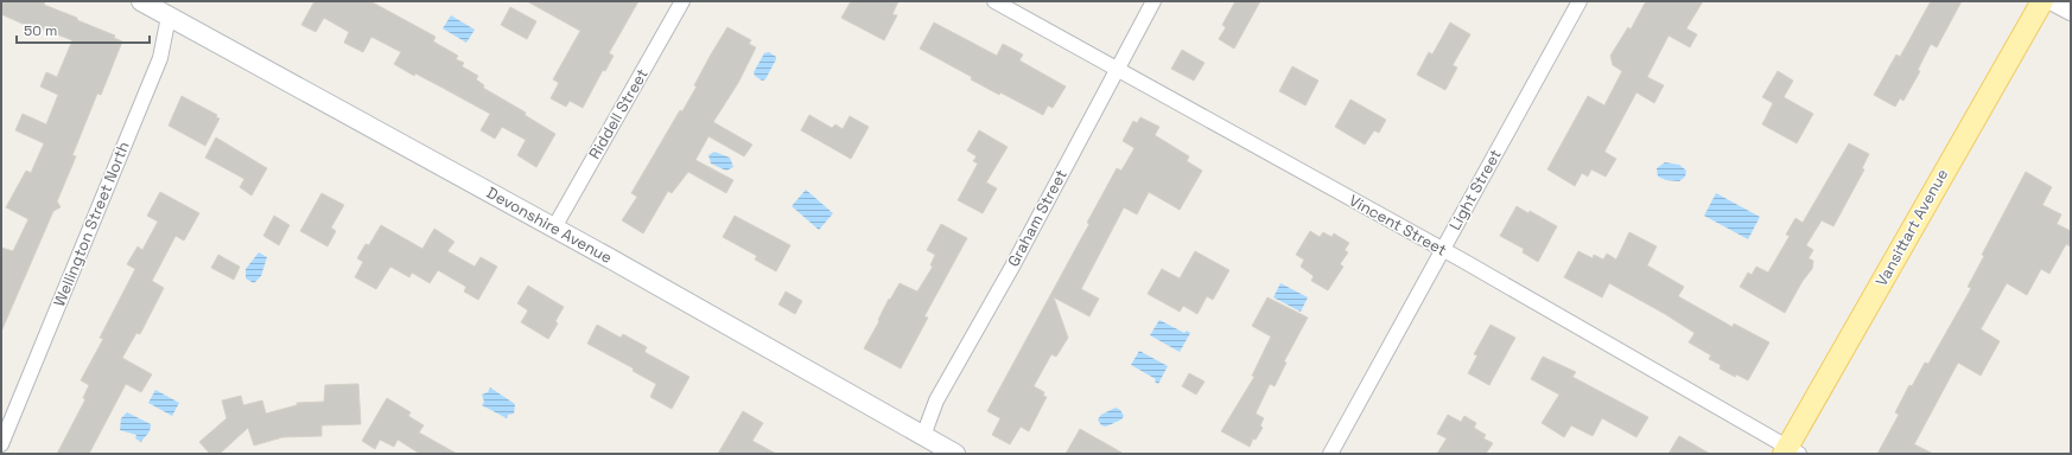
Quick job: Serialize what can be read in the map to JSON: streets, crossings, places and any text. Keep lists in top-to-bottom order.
{
  "streets": {
    "main road": ["Devonshire Avenue", "Vansittart Avenue"],
    "street": [
      "Riddell Street",
      "Light Street",
      "Graham Street",
      "Wellington Street North",
      "Vincent Street"
    ]
  },
  "crossings": [
    ["Riddell Street", "Devonshire Avenue"],
    ["Light Street", "Vincent Street"],
    ["Graham Street", "Devonshire Avenue"],
    ["Graham Street", "Vincent Street"],
    ["Wellington Street North", "Devonshire Avenue"],
    ["Vincent Street", "Vansittart Avenue"]
  ],
  "scale_bar": "50 m"
}
